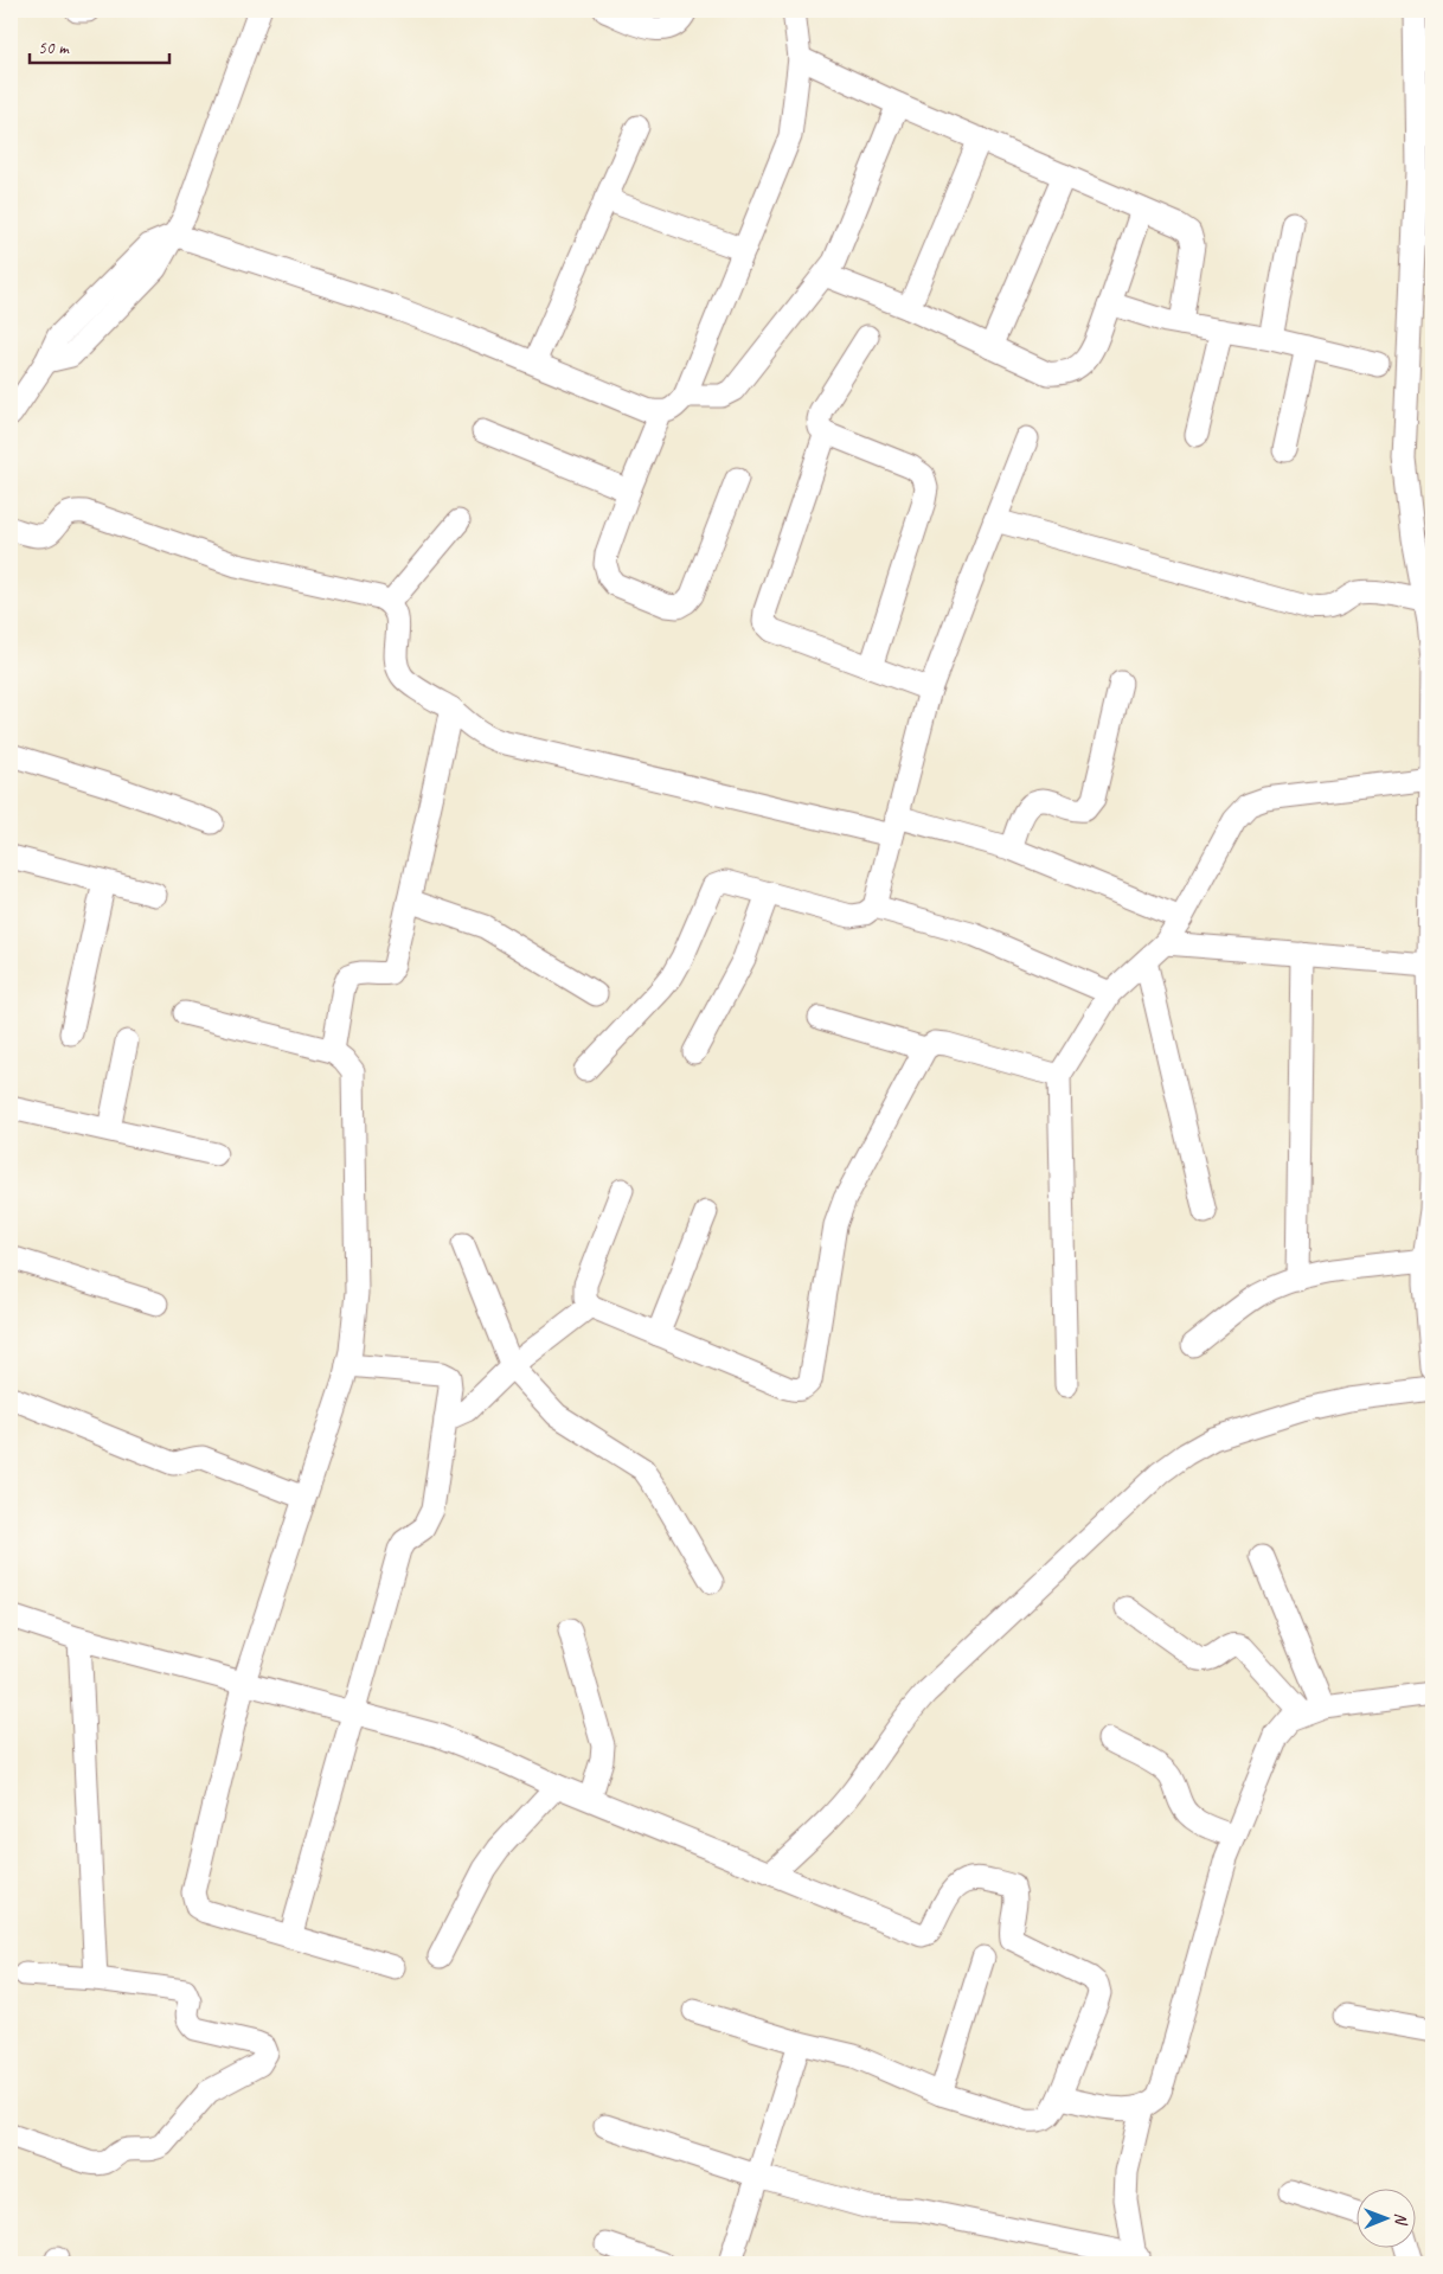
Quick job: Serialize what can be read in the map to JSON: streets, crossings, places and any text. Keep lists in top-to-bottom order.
{
  "scale_bar": "50 m",
  "north": "right"
}
